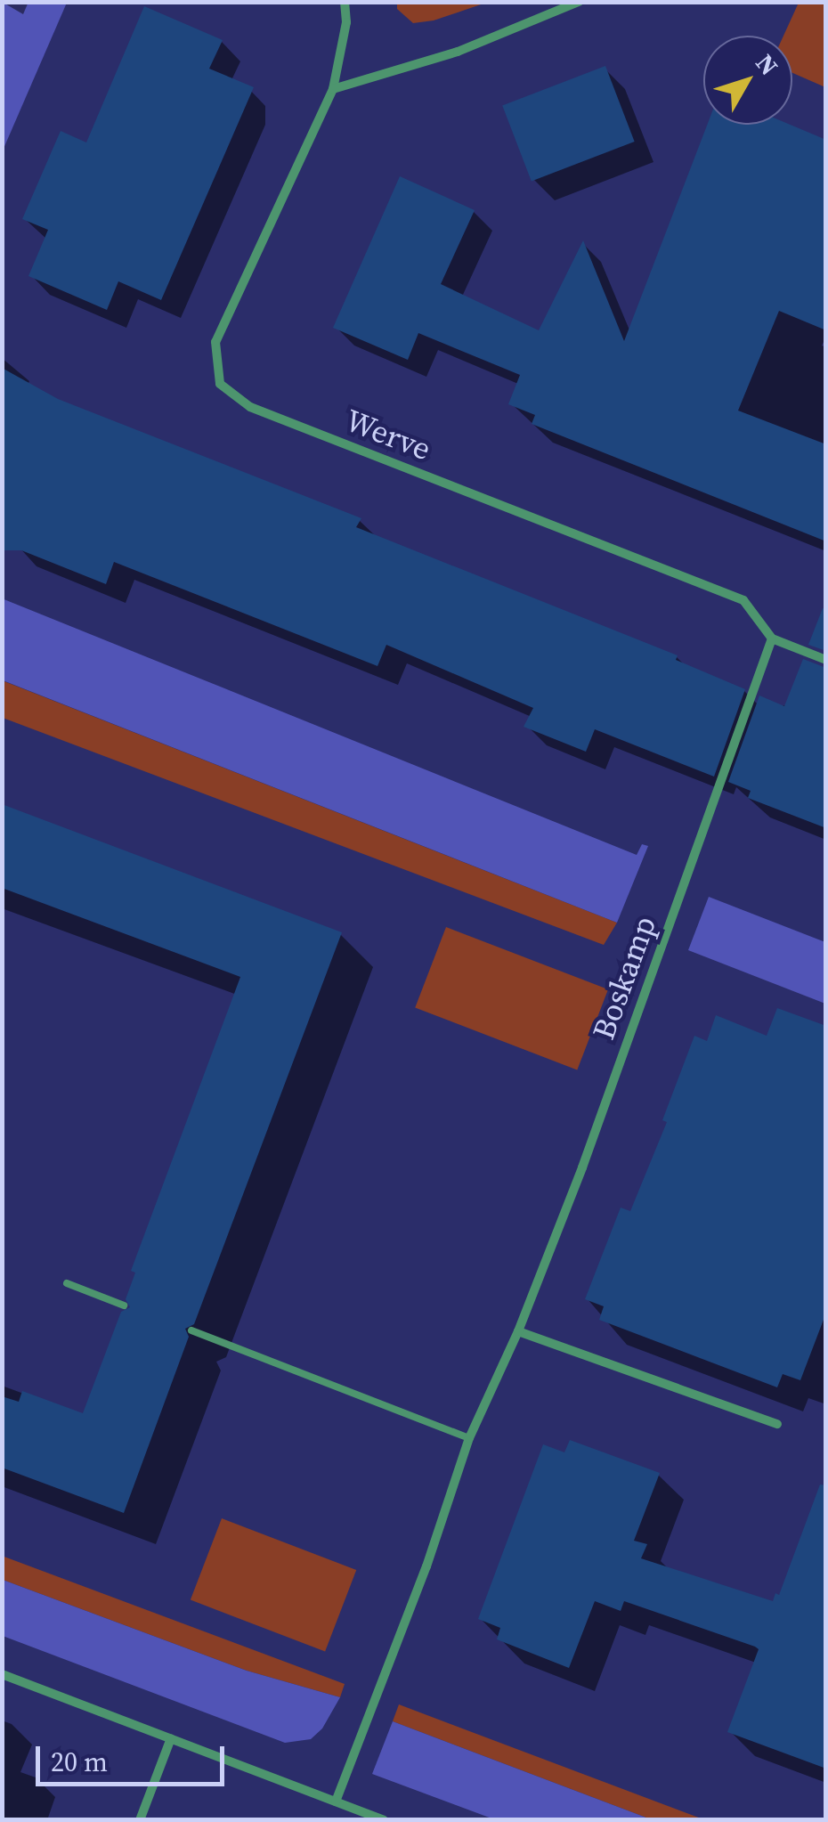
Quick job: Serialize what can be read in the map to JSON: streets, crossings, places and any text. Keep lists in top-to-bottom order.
{
  "streets": {
    "street": ["Werve", "Boskamp"]
  },
  "crossings": [
    ["Werve", "Boskamp"]
  ],
  "scale_bar": "20 m",
  "north": "top right"
}
